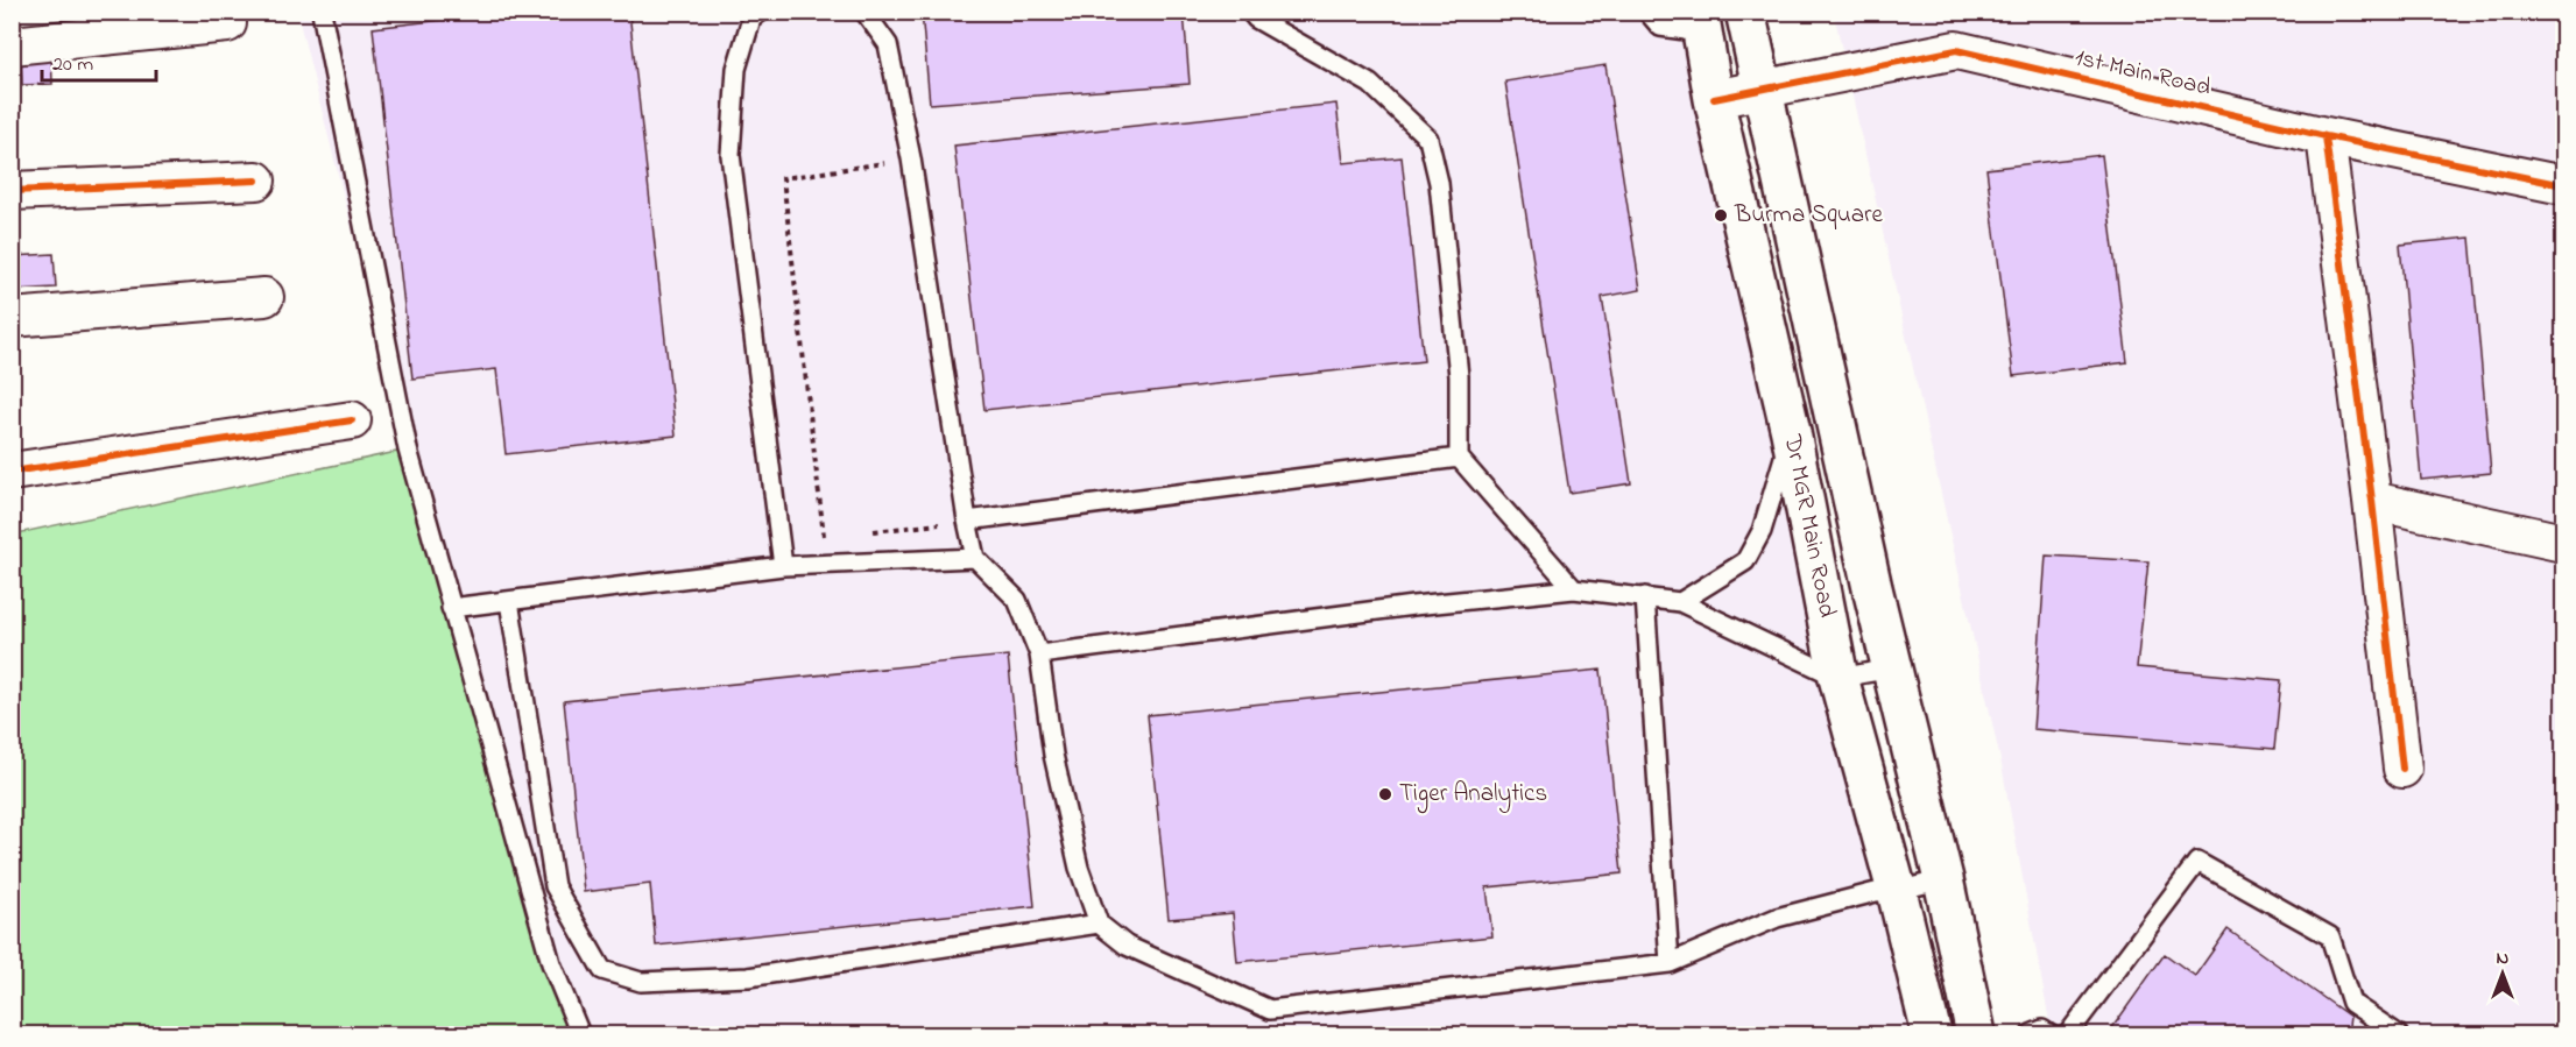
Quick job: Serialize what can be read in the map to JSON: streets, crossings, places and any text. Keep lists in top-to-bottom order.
{
  "streets": {
    "main road": ["Dr MGR Main Road"],
    "street": ["1st Main Road"]
  },
  "crossings": [
    ["1st Main Road", "Dr MGR Main Road"]
  ],
  "places": ["Burma Square", "Tiger Analytics"],
  "scale_bar": "20 m",
  "north": "top"
}
